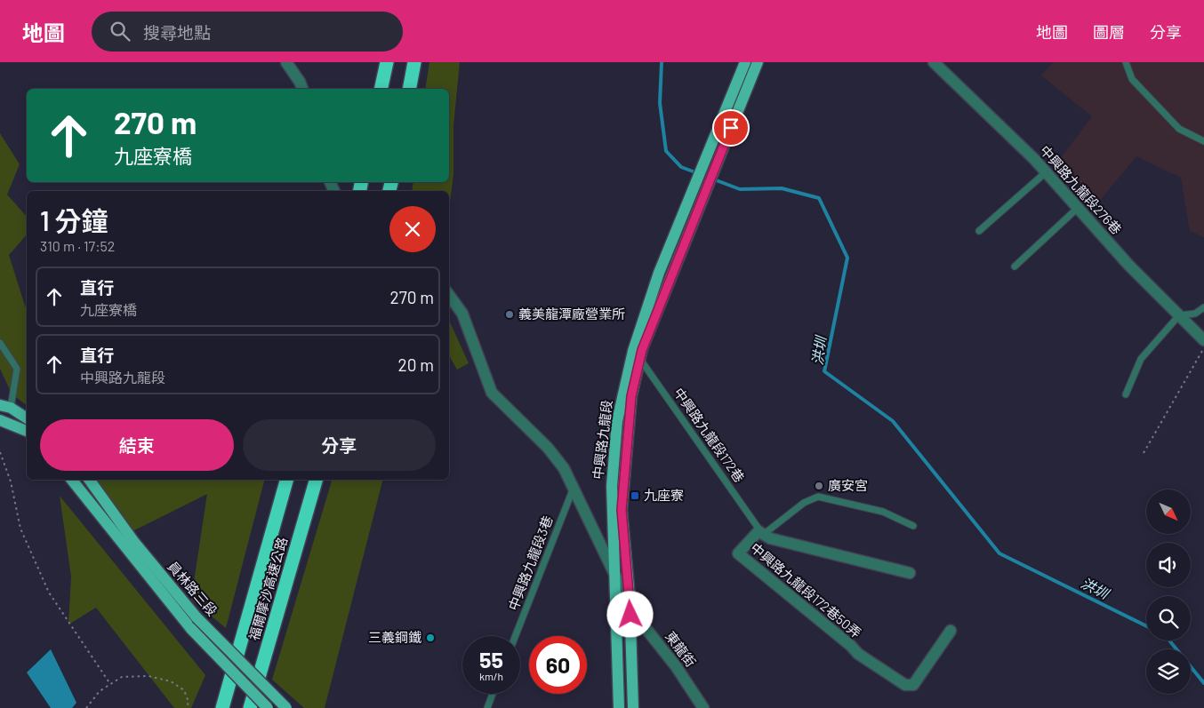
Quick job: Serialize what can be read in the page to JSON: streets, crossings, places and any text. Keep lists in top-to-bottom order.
{
  "streets": {
    "highway": ["福爾摩沙高速公路"],
    "main road": ["中興路九龍段", "員林路三段"],
    "street": ["中興路九龍段276巷", "中興路九龍段172巷50弄", "東龍街"],
    "lane": ["中興路九龍段172巷", "中興路九龍段3巷"]
  },
  "crossings": [
    ["中興路九龍段172巷", "中興路九龍段"],
    ["中興路九龍段172巷", "中興路九龍段172巷50弄"],
    ["中興路九龍段", "東龍街"],
    ["中興路九龍段3巷", "東龍街"]
  ],
  "water": ["洪圳"],
  "places": {
    "other": ["義美龍潭廠營業所", "廣安宮", "三義鋼鐵"],
    "transit": ["九座寮"]
  },
  "north": "bottom right",
  "page": {
    "header": "地圖",
    "search": "搜尋地點",
    "nav": ["地圖", "圖層", "分享"],
    "turn": ["270 m", "九座寮橋"],
    "heading": ["1 分鐘", "310 m · 17:52"],
    "list": [
      {
        "name": "直行",
        "note": "九座寮橋",
        "value": "270 m"
      },
      {
        "name": "直行",
        "note": "中興路九龍段",
        "value": "20 m"
      }
    ],
    "buttons": ["結束", "分享"],
    "speed": "55 km/h",
    "limit": "60"
  }
}
